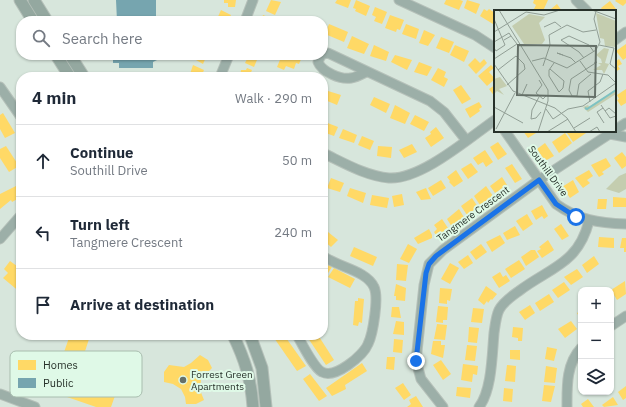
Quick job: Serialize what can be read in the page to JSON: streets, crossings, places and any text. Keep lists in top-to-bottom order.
{
  "streets": {
    "street": ["Southill Drive", "Tangmere Crescent"]
  },
  "crossings": [
    ["Southill Drive", "Tangmere Crescent"]
  ],
  "places": ["Forrest Green Apartments"],
  "legend": ["Homes", "Public"],
  "page": {
    "search": "Search here",
    "heading": ["4 min", "Walk · 290 m"],
    "list": [
      ["Continue", "Southill Drive", "50 m"],
      ["Turn left", "Tangmere Crescent", "240 m"],
      "Arrive at destination"
    ],
    "map_buttons": ["+", "−"]
  }
}
